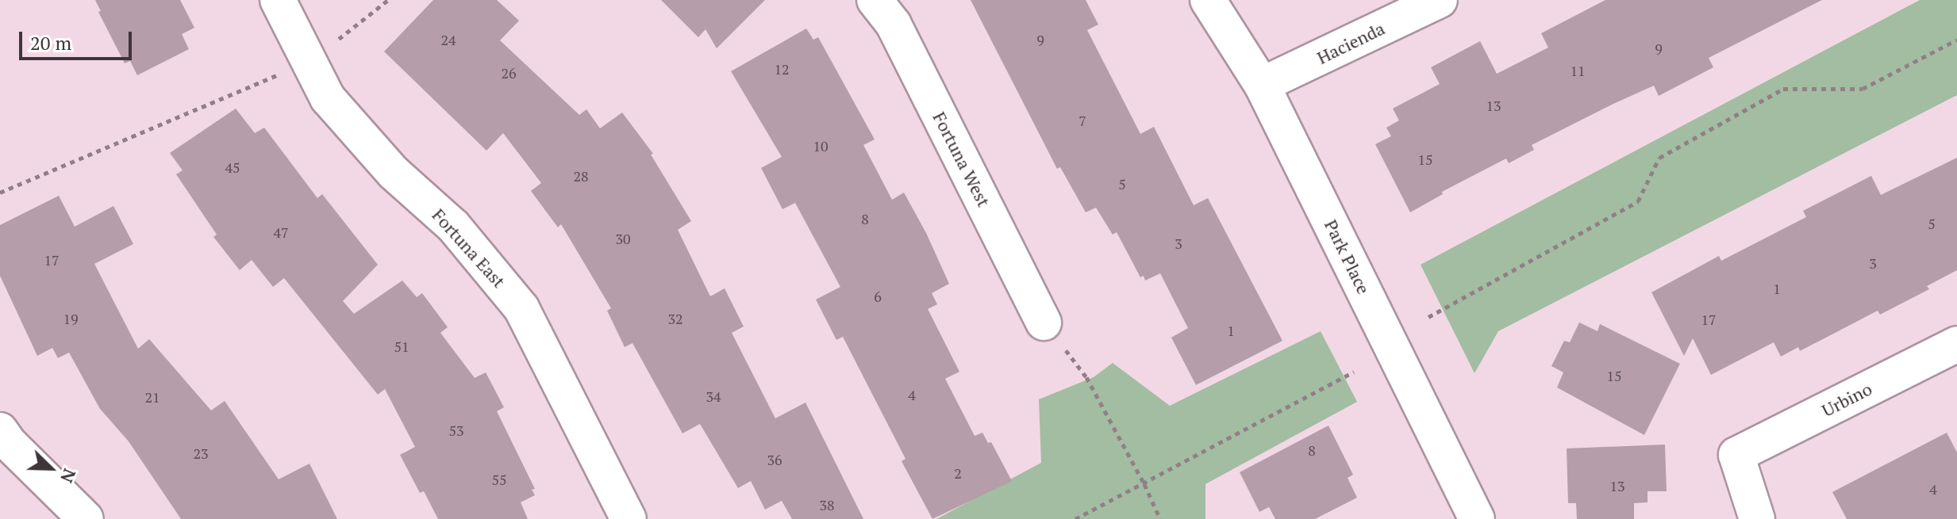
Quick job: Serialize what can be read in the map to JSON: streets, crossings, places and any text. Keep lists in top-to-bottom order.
{
  "streets": {
    "street": [
      "Hacienda",
      "Fortuna West",
      "Fortuna East",
      "Park Place",
      "Urbino"
    ]
  },
  "crossings": [
    ["Hacienda", "Park Place"]
  ],
  "house_numbers": [
    "24",
    "9",
    "9",
    "12",
    "11",
    "26",
    "13",
    "7",
    "10",
    "15",
    "45",
    "28",
    "5",
    "8",
    "5",
    "47",
    "30",
    "3",
    "17",
    "3",
    "1",
    "6",
    "19",
    "32",
    "17",
    "1",
    "51",
    "15",
    "4",
    "34",
    "21",
    "53",
    "8",
    "23",
    "36",
    "2",
    "55",
    "13",
    "4",
    "38"
  ],
  "scale_bar": "20 m",
  "north": "bottom right"
}
